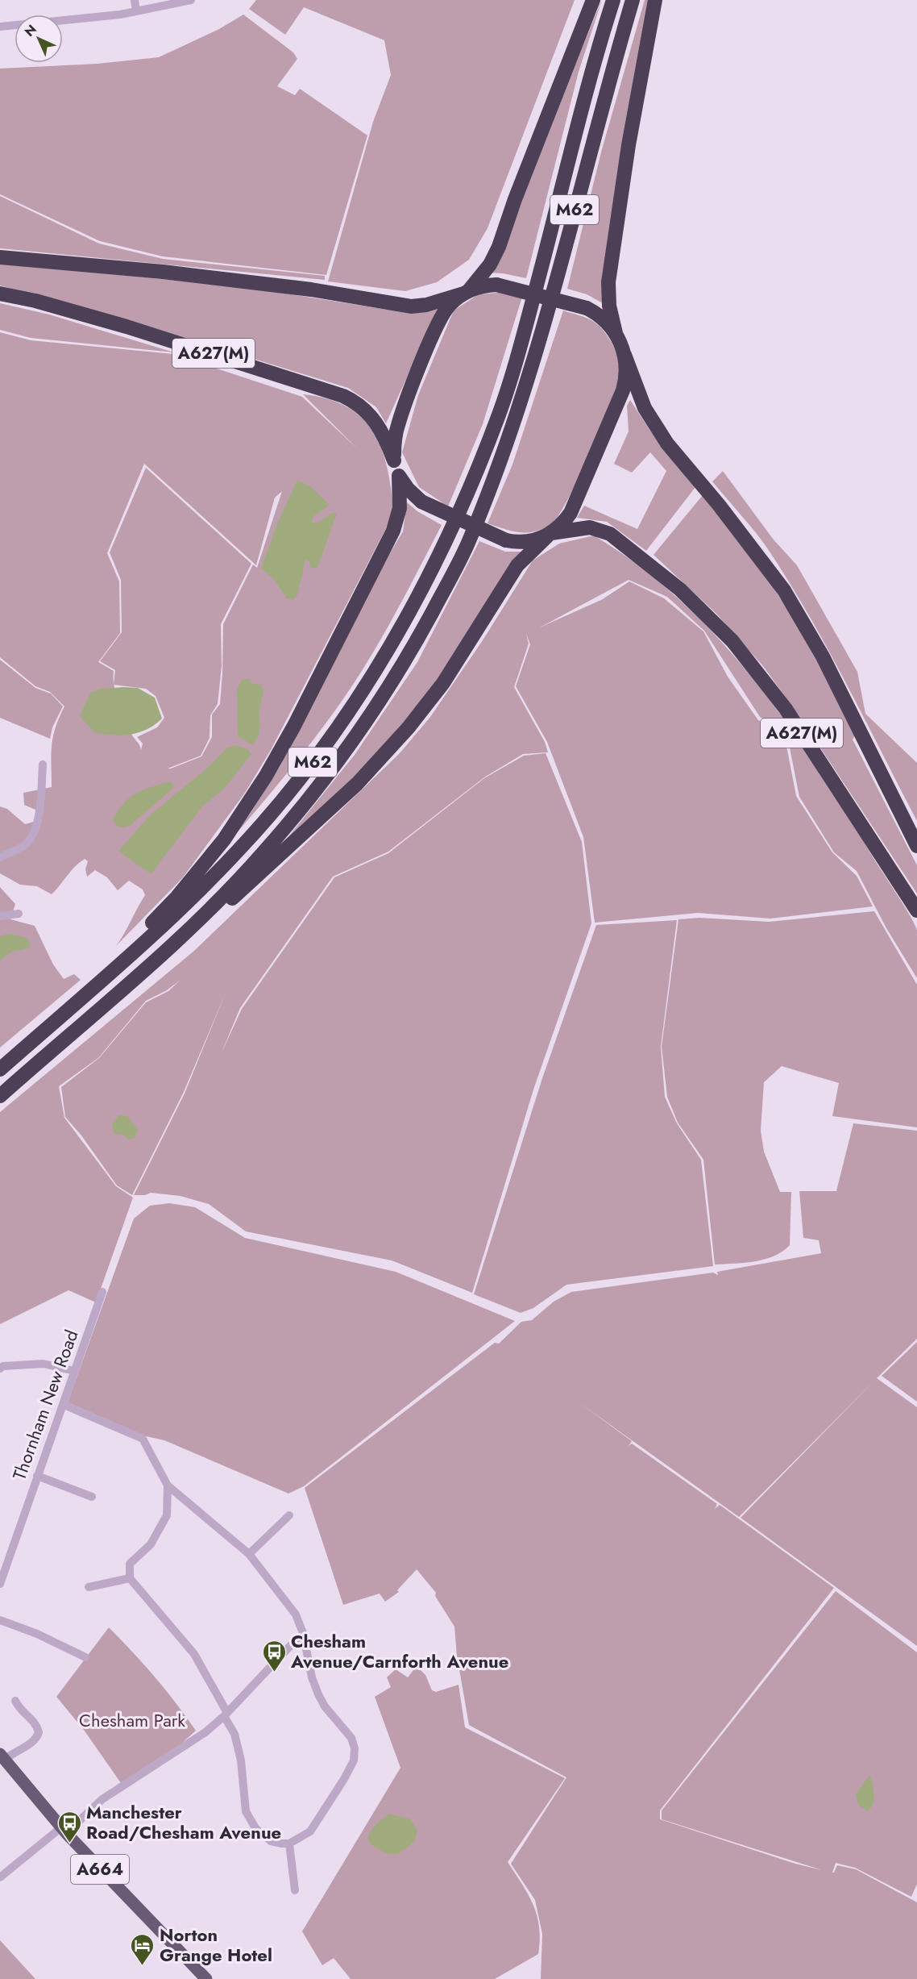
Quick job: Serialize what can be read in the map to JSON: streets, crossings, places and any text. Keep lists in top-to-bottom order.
{
  "streets": {
    "highway": ["M62", "A627(M)"],
    "main road": ["A664"],
    "street": ["Thornham New Road"]
  },
  "crossings": [
    ["M62", "A627(M)"]
  ],
  "parks": ["Chesham Park"],
  "places": {
    "bus stop": ["Chesham Avenue/Carnforth Avenue", "Manchester Road/Chesham Avenue"],
    "hotel": ["Norton Grange Hotel"]
  },
  "north": "top left"
}
